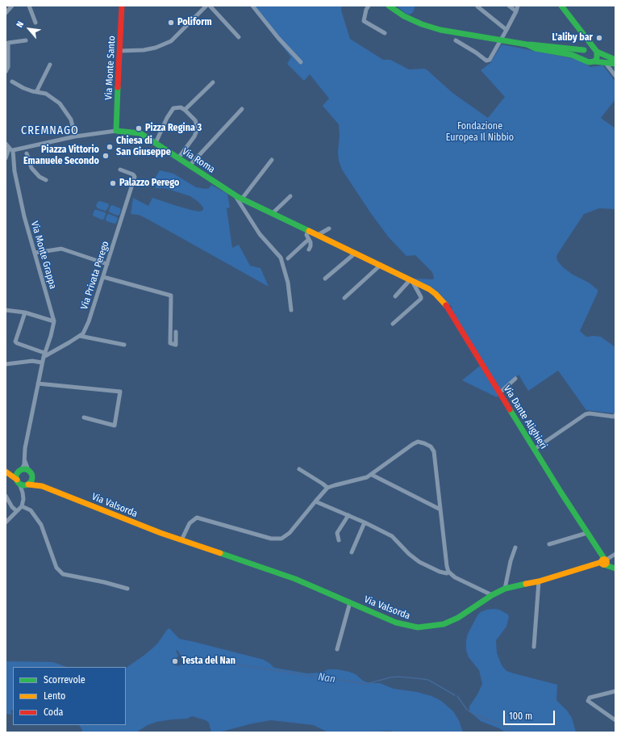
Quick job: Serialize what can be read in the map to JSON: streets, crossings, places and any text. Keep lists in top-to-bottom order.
{
  "streets": {
    "street": [
      "Via Monte Santo",
      "Via Roma",
      "Via Monte Grappa",
      "Via Privata Perego",
      "Via Dante Alighieri",
      "Via Valsorda"
    ]
  },
  "crossings": [
    ["Via Monte Santo", "Via Roma"],
    ["Via Roma", "Via Monte Grappa"],
    ["Via Roma", "Via Dante Alighieri"],
    ["Via Monte Grappa", "Via Privata Perego"],
    ["Via Monte Grappa", "Via Valsorda"],
    ["Via Dante Alighieri", "Via Valsorda"]
  ],
  "districts": ["CREMNAGO"],
  "water": ["Nan"],
  "parks": ["Fondazione Europea Il Nibbio"],
  "places": [
    "Poliform",
    "L'aliby bar",
    "Pizza Regina 3",
    "Chiesa di San Giuseppe",
    "Piazza Vittorio Emanuele Secondo",
    "Palazzo Perego",
    "Testa del Nan"
  ],
  "legend": ["Scorrevole", "Lento", "Coda"],
  "scale_bar": "100 m",
  "north": "top left"
}
